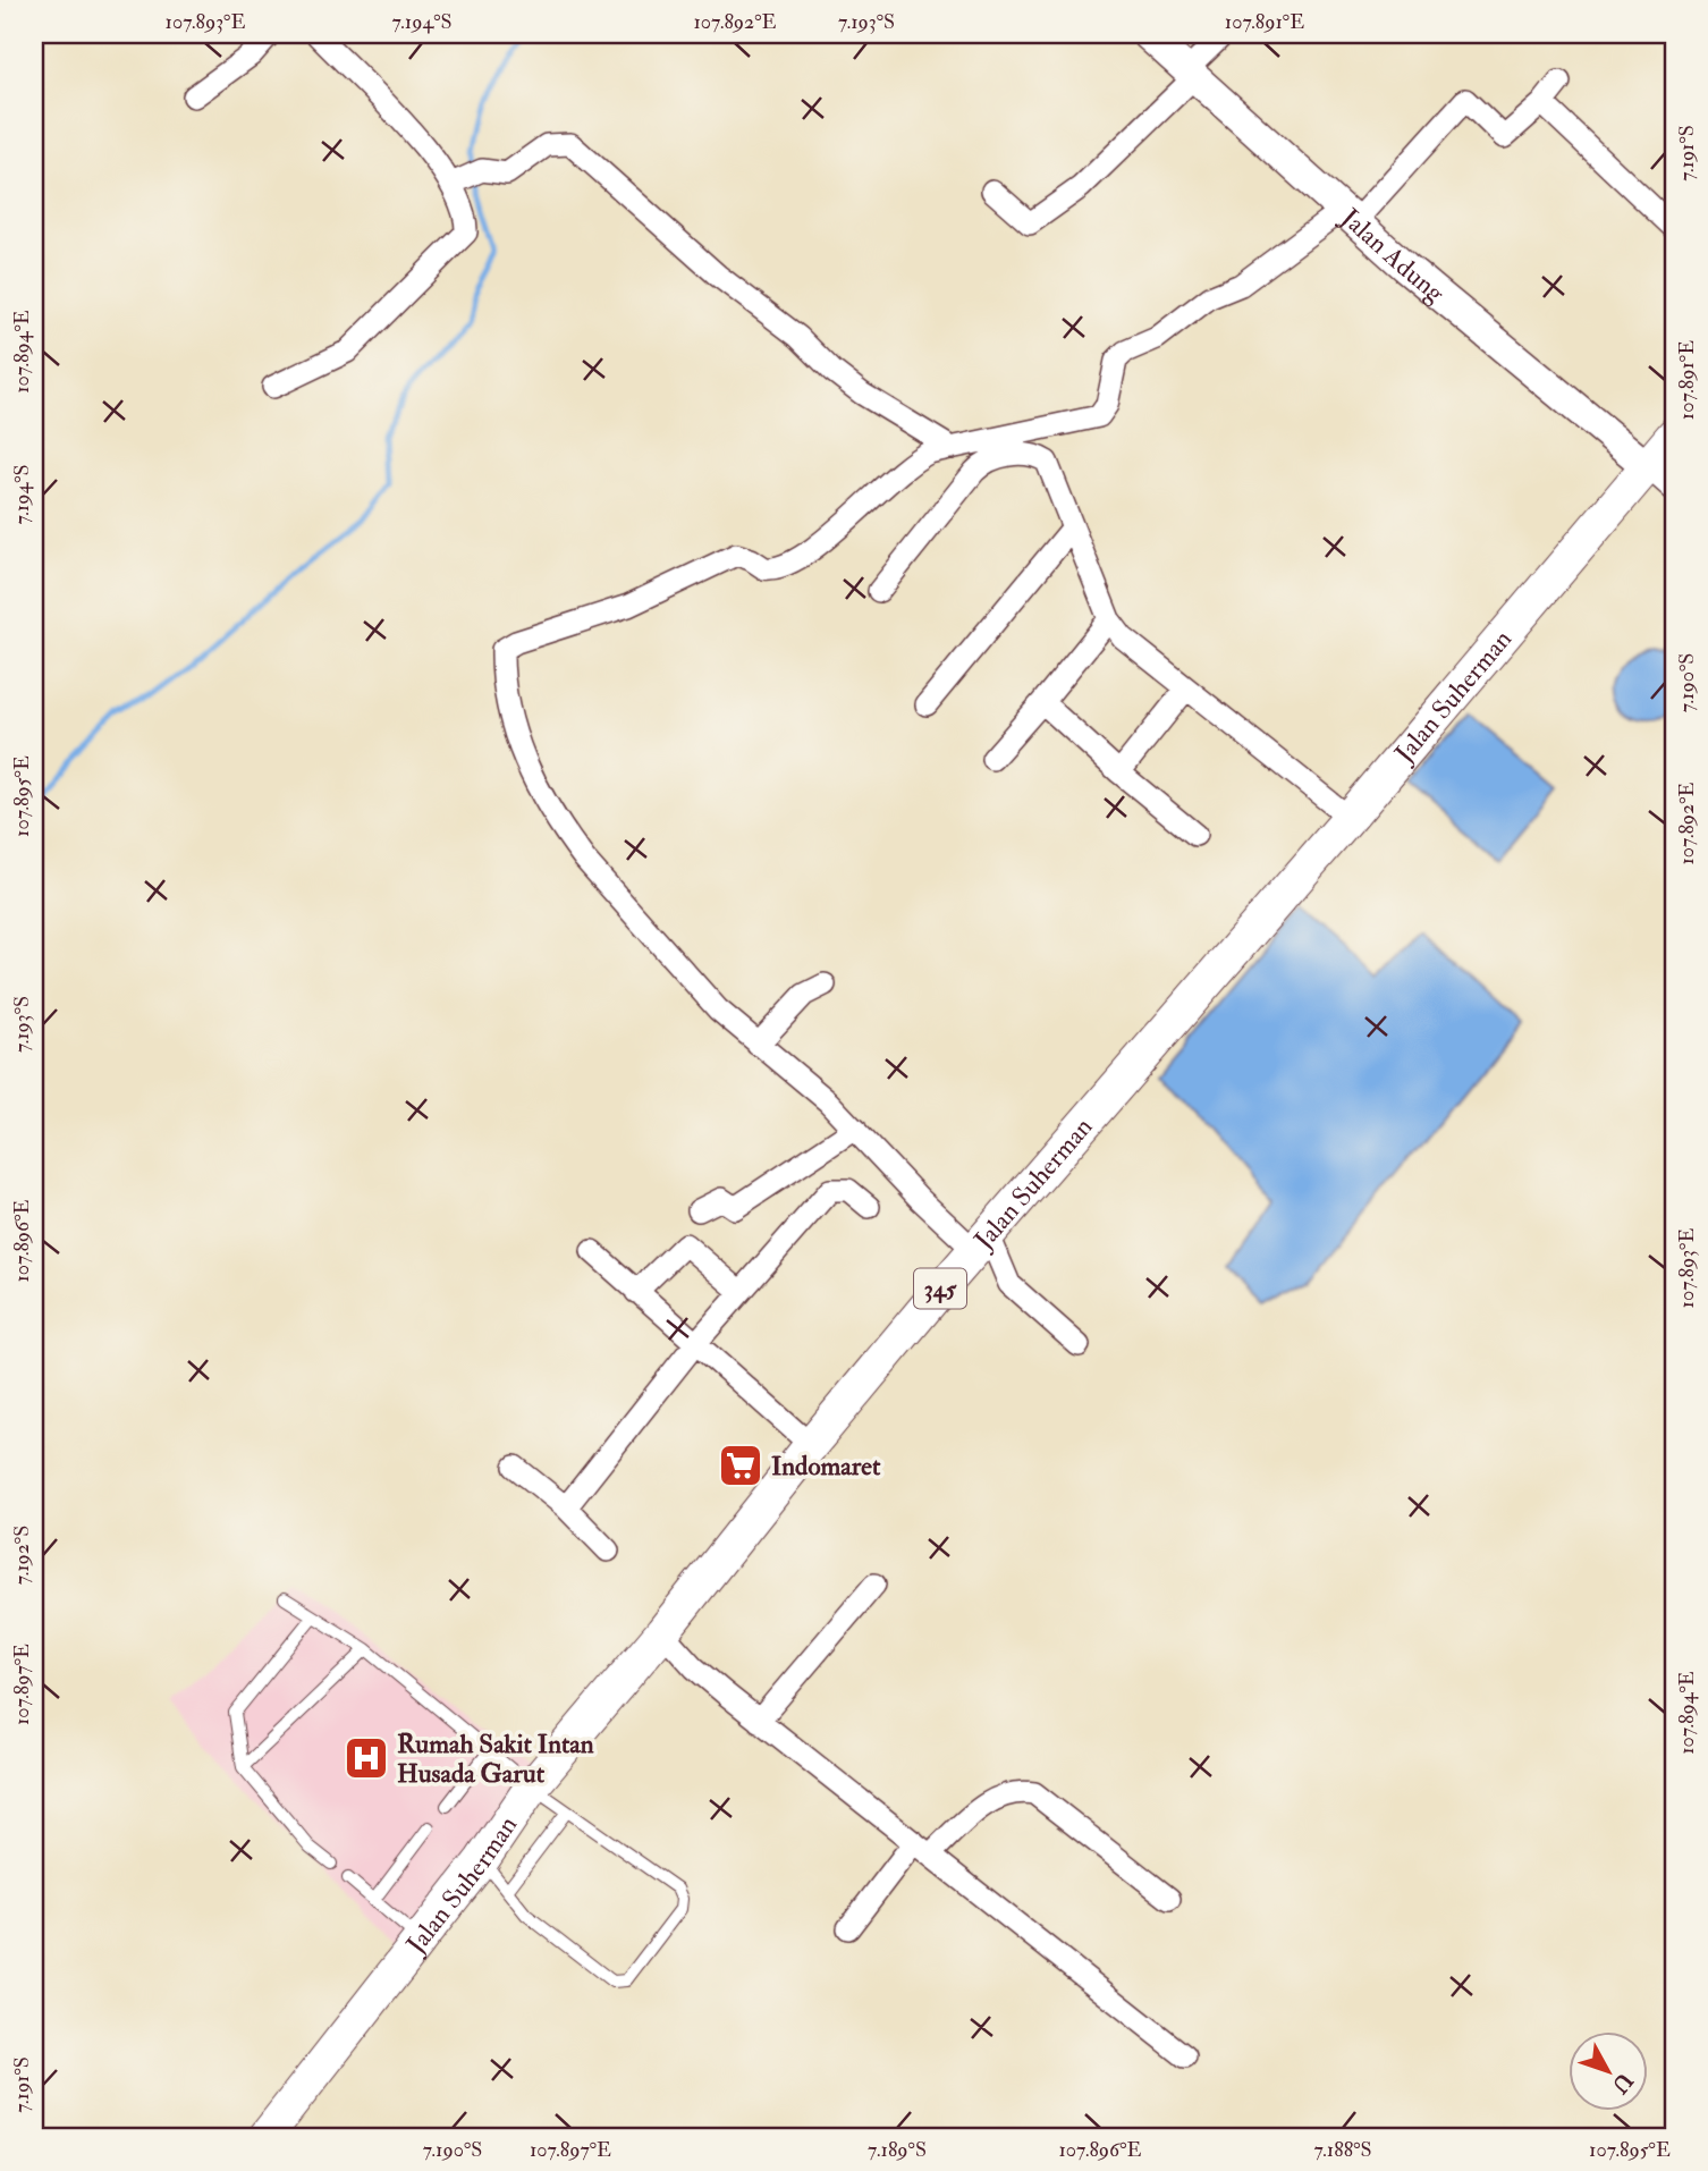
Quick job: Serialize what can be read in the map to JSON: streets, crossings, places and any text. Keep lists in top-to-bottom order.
{
  "streets": {
    "main road": ["Jalan Adung", "Jalan Suherman", "345"]
  },
  "crossings": [
    ["Jalan Adung", "Jalan Suherman"]
  ],
  "places": {
    "supermarket": ["Indomaret"],
    "hospital": ["Rumah Sakit Intan Husada Garut"]
  },
  "north": "bottom right",
  "coordinates": [
    "107.893°E",
    "7.194°S",
    "107.892°E",
    "7.193°S",
    "107.891°E",
    "7.191°S",
    "107.894°E",
    "7.190°S",
    "107.895°E",
    "107.896°E",
    "7.192°S",
    "107.897°E",
    "7.189°S",
    "7.188°S"
  ]
}
